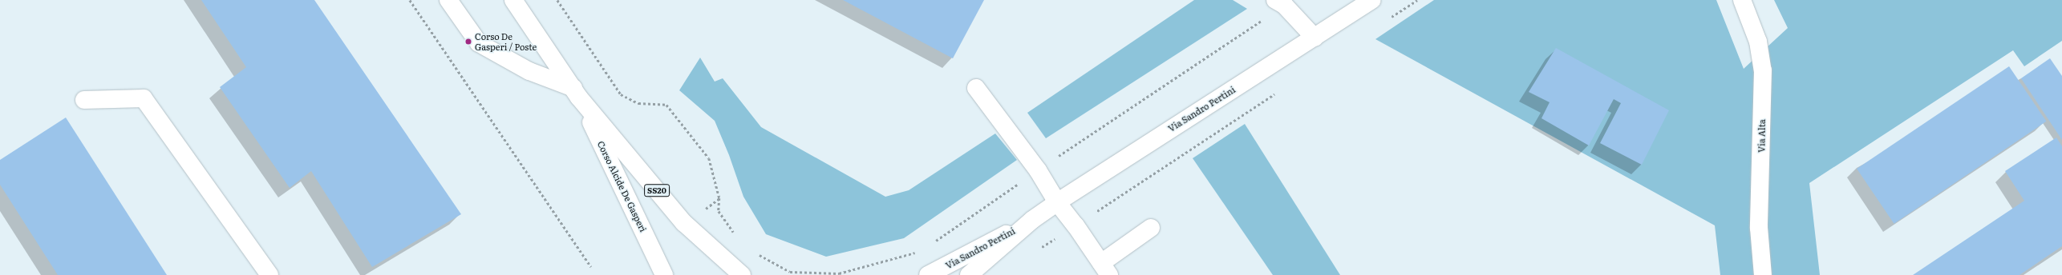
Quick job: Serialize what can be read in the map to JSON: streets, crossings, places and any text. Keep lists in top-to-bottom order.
{
  "streets": {
    "street": [
      "Via Sandro Pertini",
      "Via Alta",
      "Corso Alcide De Gasperi",
      "SS20"
    ]
  },
  "places": ["Corso De Gasperi / Poste"]
}
